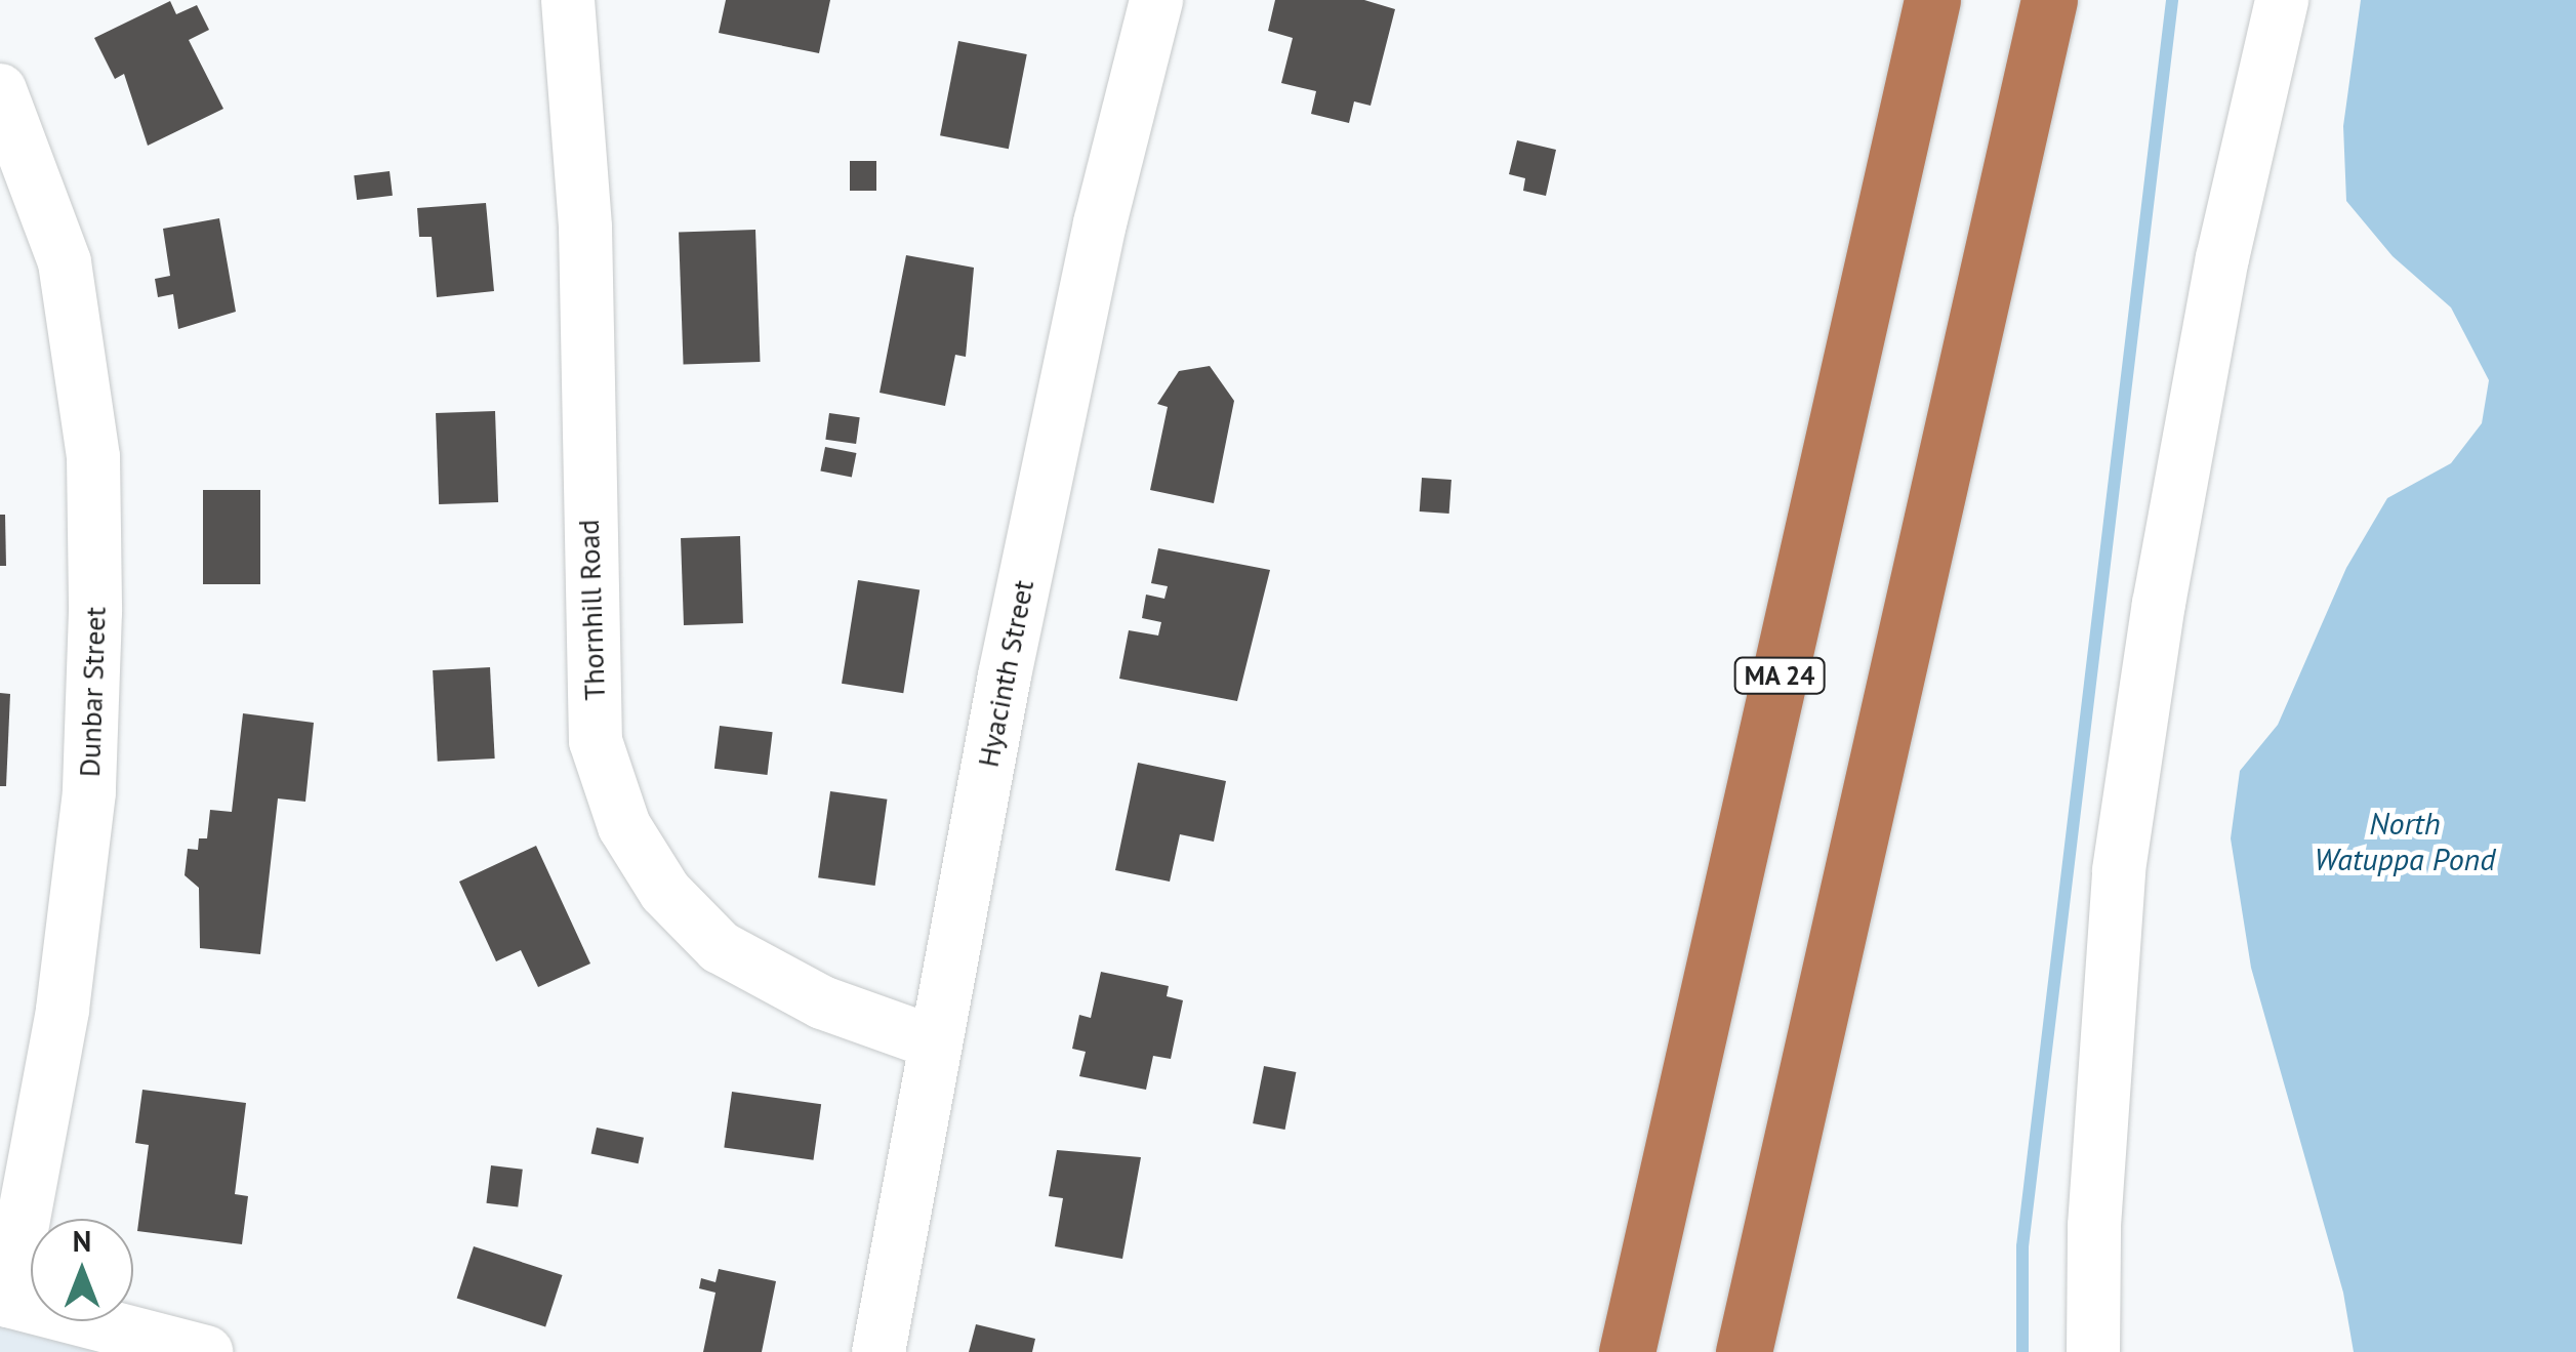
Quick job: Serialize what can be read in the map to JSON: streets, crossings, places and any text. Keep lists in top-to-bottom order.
{
  "streets": {
    "highway": ["MA 24"],
    "street": ["Thornhill Road", "Hyacinth Street", "Dunbar Street"]
  },
  "crossings": [
    ["Thornhill Road", "Hyacinth Street"]
  ],
  "water": ["North Watuppa Pond"],
  "north": "top"
}
